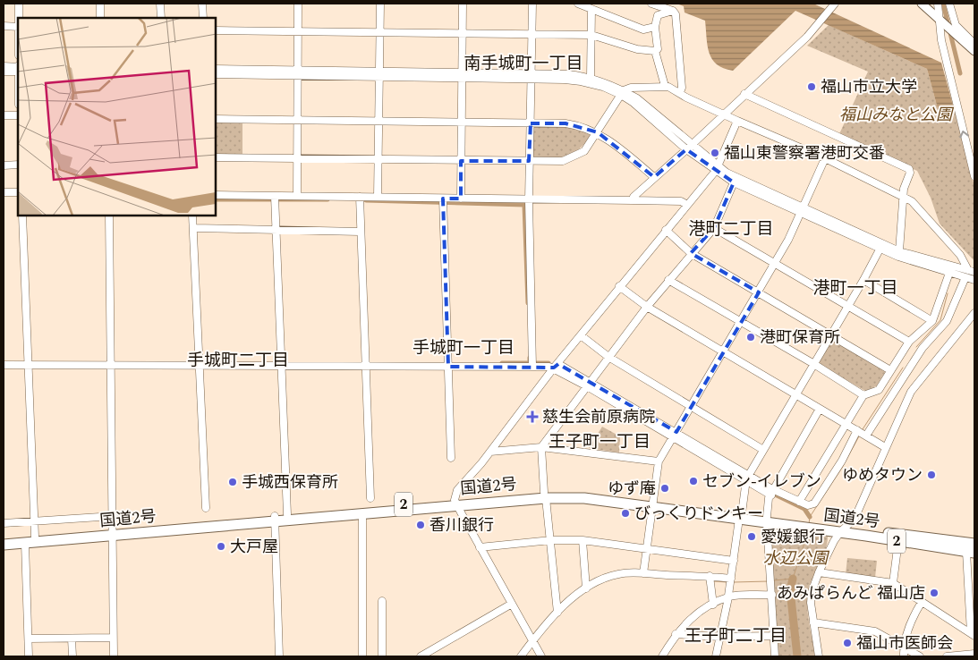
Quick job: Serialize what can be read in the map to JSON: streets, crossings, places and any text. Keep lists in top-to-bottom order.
{
  "streets": {
    "highway": ["国道2号", "2"]
  },
  "districts": [
    "南手城町一丁目",
    "港町二丁目",
    "港町一丁目",
    "手城町一丁目",
    "手城町二丁目",
    "王子町一丁目",
    "王子町二丁目"
  ],
  "parks": ["福山みなと公園", "水辺公園"],
  "places": {
    "other": [
      "福山市立大学",
      "福山東警察署港町交番",
      "港町保育所",
      "ゆめタウン",
      "セブン-イレブン",
      "手城西保育所",
      "ゆず庵",
      "びっくりドンキー",
      "香川銀行",
      "愛媛銀行",
      "大戸屋",
      "あみぱらんど 福山店",
      "福山市医師会"
    ],
    "health": ["慈生会前原病院"]
  }
}
